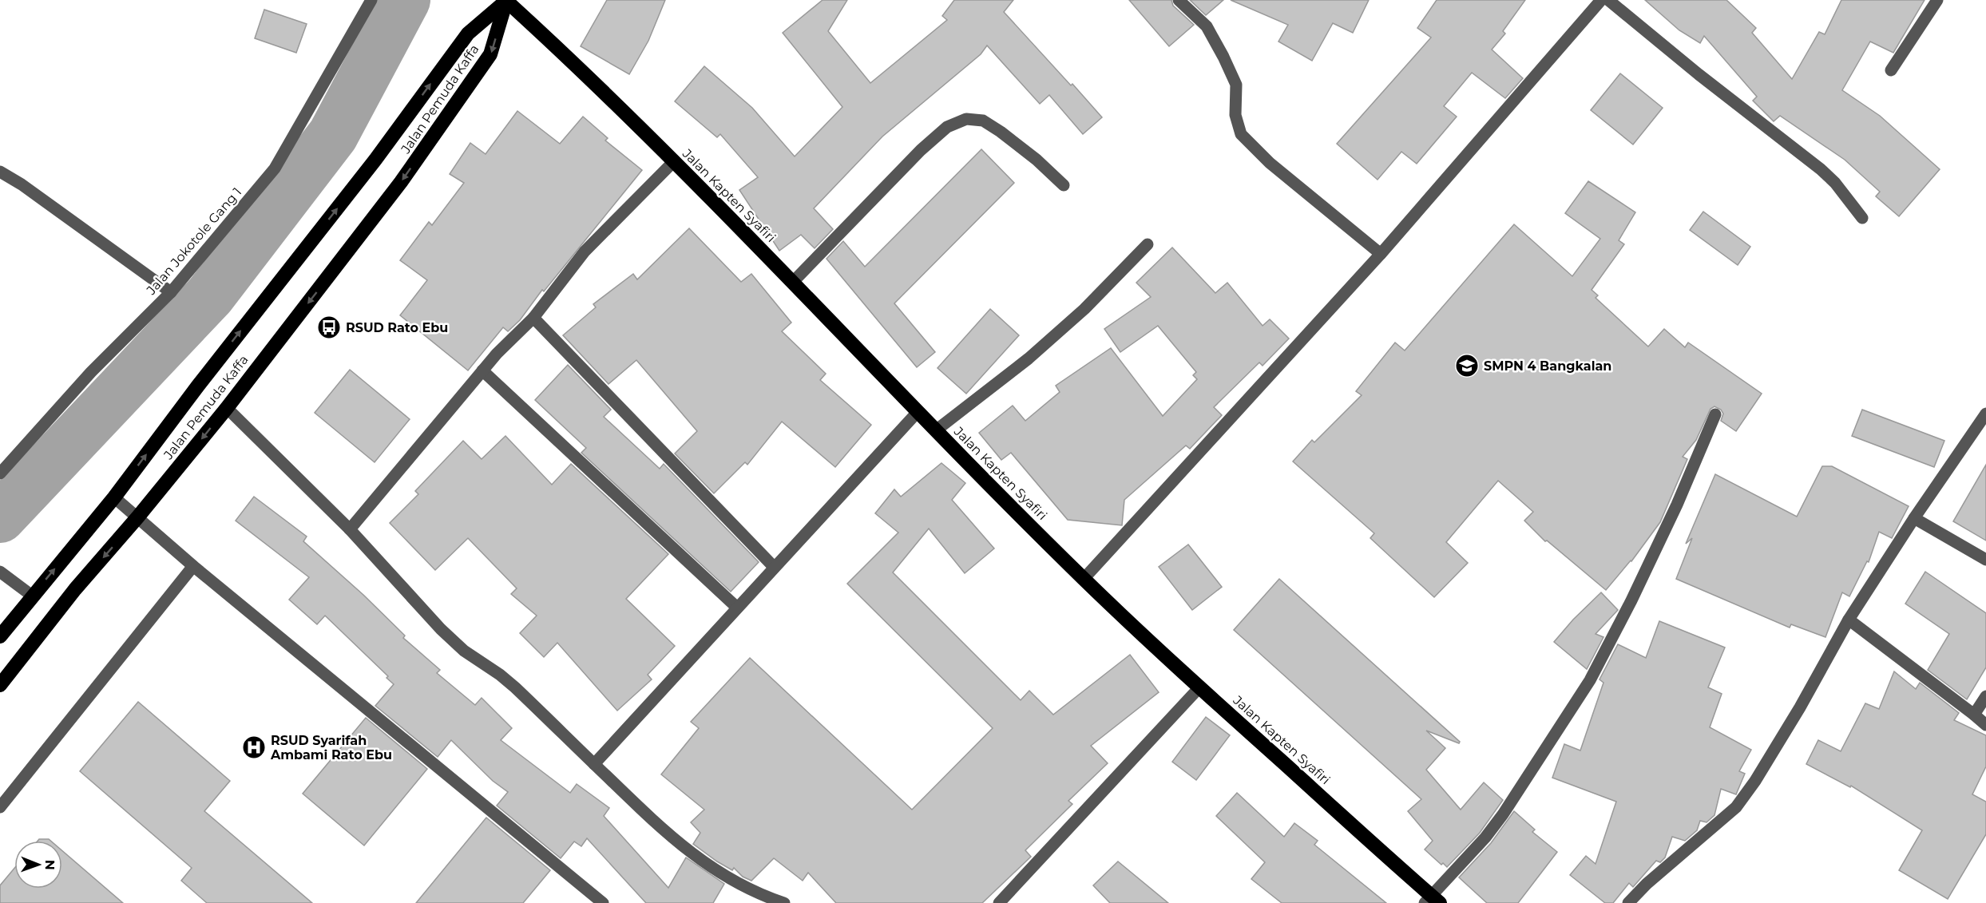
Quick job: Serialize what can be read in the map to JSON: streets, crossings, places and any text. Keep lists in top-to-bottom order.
{
  "streets": {
    "highway": ["Jalan Pemuda Kaffa", "Jalan Kapten Syafiri"],
    "street": ["Jalan Jokotole Gang 1"]
  },
  "crossings": [
    ["Jalan Pemuda Kaffa", "Jalan Kapten Syafiri"]
  ],
  "places": {
    "bus stop": ["RSUD Rato Ebu"],
    "school or university": ["SMPN 4 Bangkalan"],
    "hospital": ["RSUD Syarifah Ambami Rato Ebu"]
  },
  "north": "right"
}
